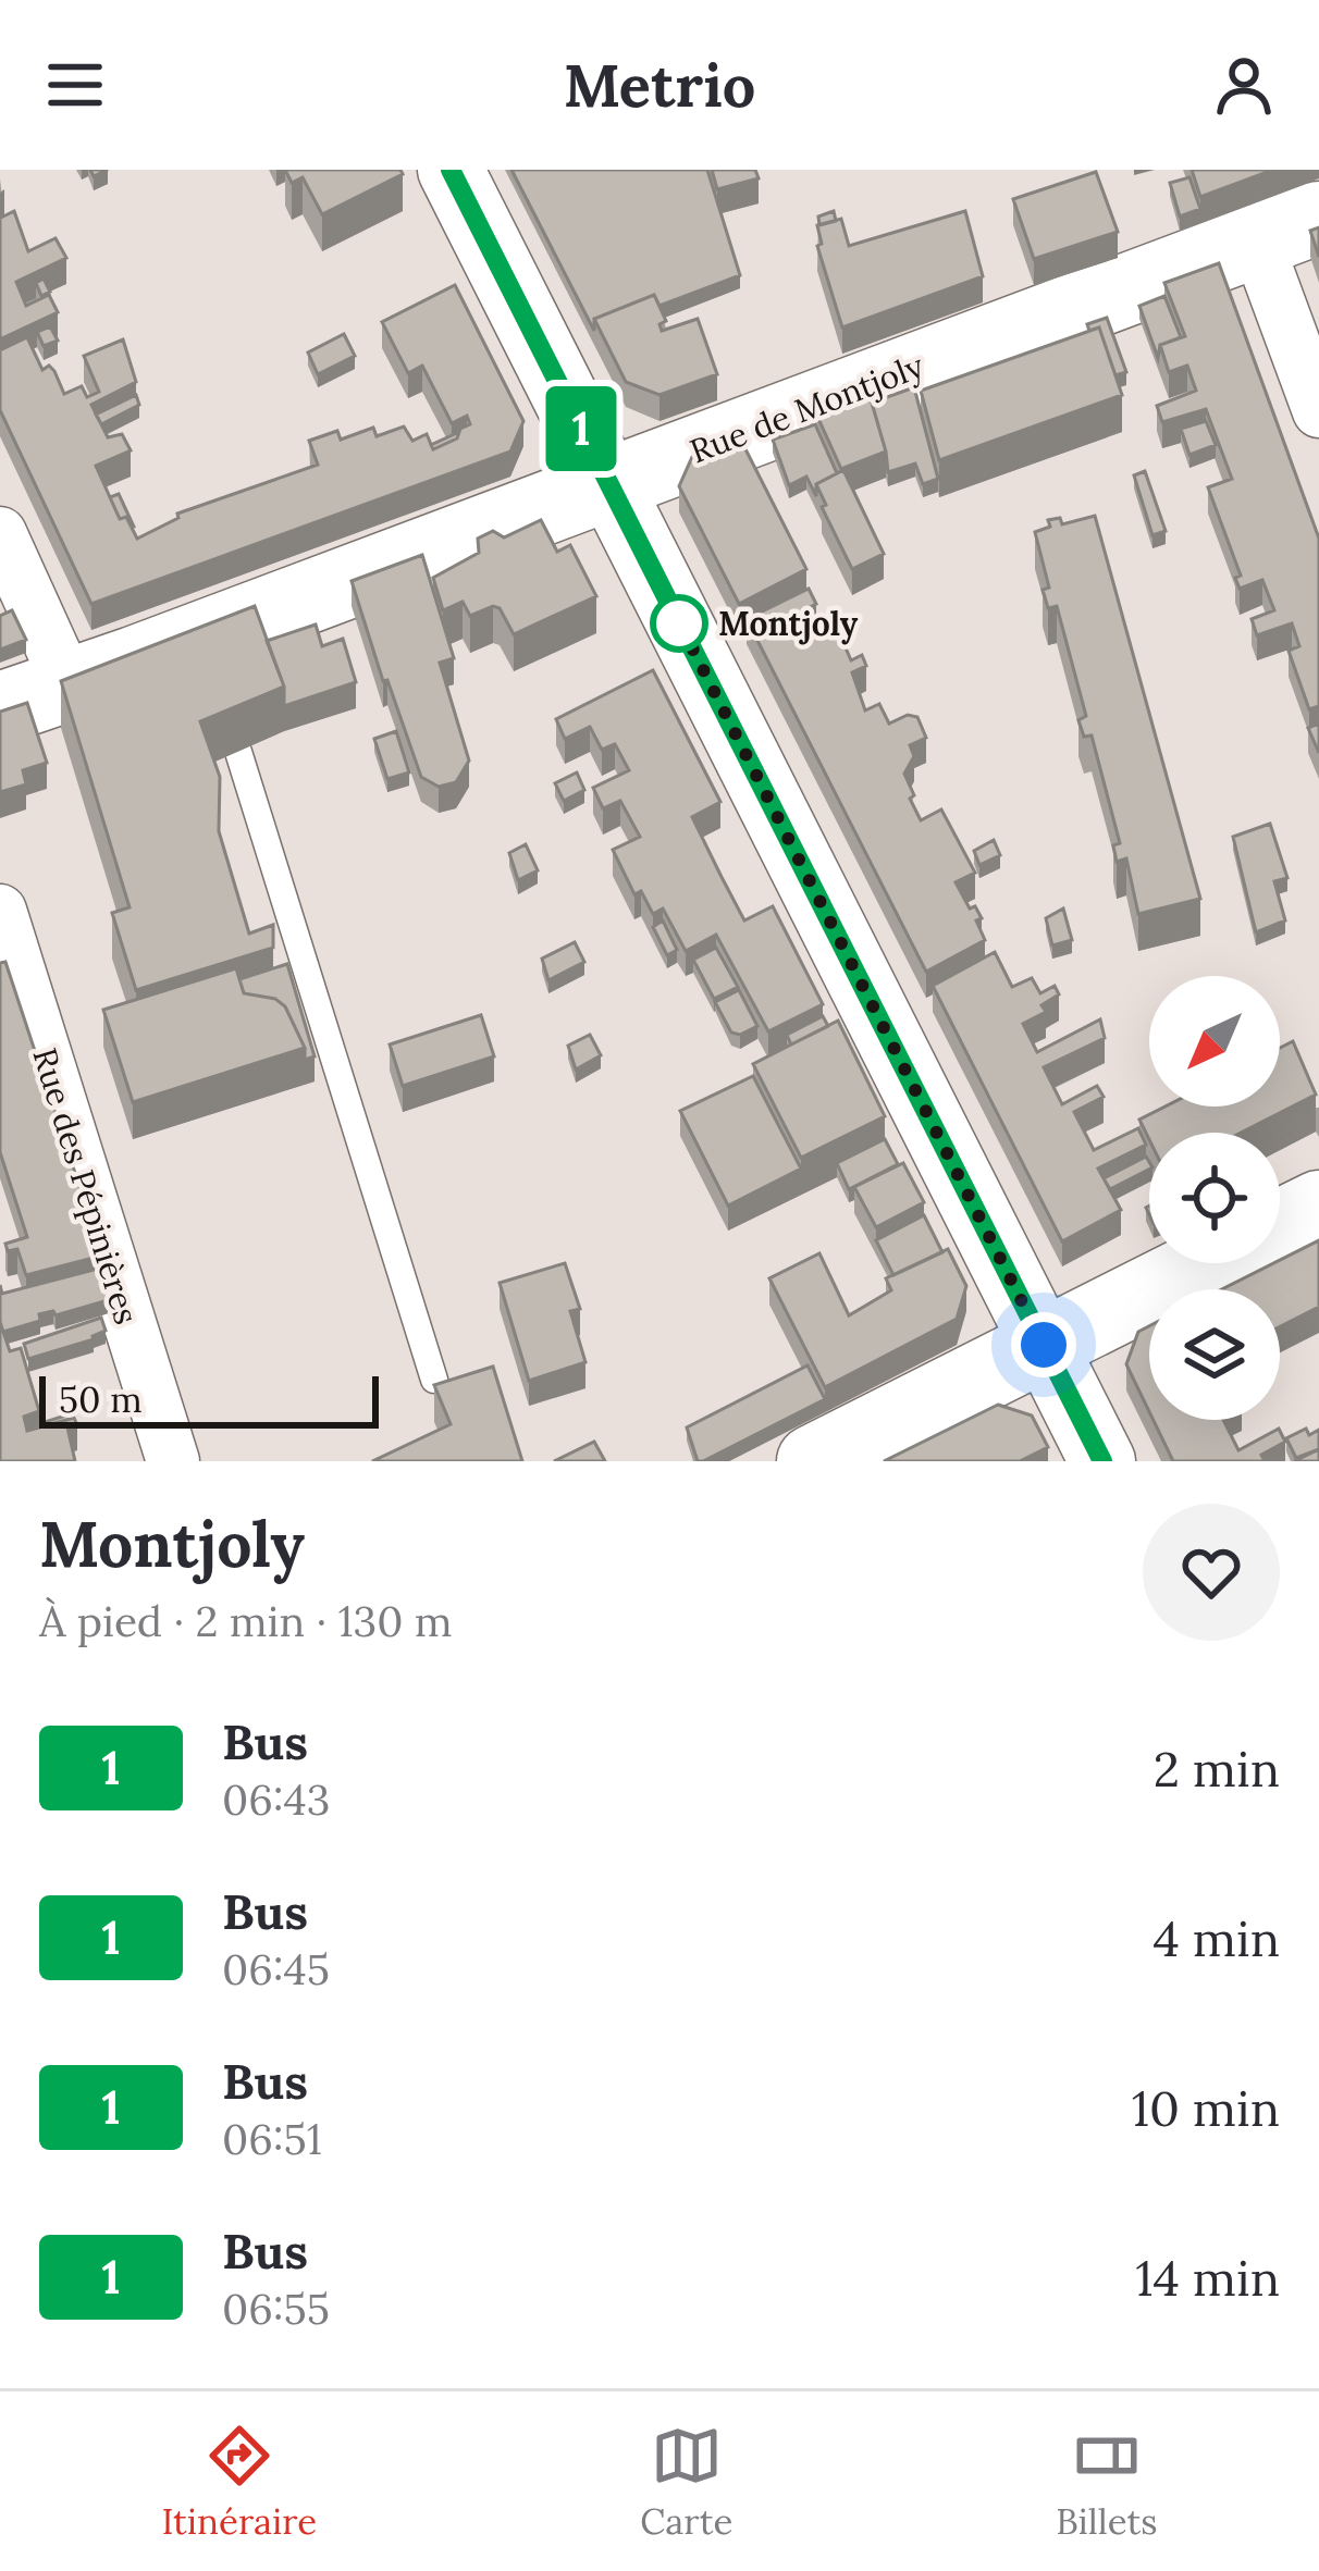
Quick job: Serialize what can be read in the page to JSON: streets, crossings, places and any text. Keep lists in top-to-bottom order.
{
  "streets": {
    "main road": ["Rue de Montjoly"],
    "street": ["Rue des Pépinières"]
  },
  "places": ["Montjoly"],
  "lines": ["bus line 1"],
  "scale_bar": "50 m",
  "north": "bottom left",
  "page": {
    "header": "Metrio",
    "on_map": "1",
    "scale": "50 m",
    "heading": ["Montjoly", "À pied · 2 min · 130 m"],
    "list": [
      {
        "mark": "1",
        "name": "Bus",
        "note": "06:43",
        "value": "2 min"
      },
      {
        "mark": "1",
        "name": "Bus",
        "note": "06:45",
        "value": "4 min"
      },
      {
        "mark": "1",
        "name": "Bus",
        "note": "06:51",
        "value": "10 min"
      },
      {
        "mark": "1",
        "name": "Bus",
        "note": "06:55",
        "value": "14 min"
      }
    ],
    "tabs": ["Itinéraire", "Carte", "Billets"]
  }
}
